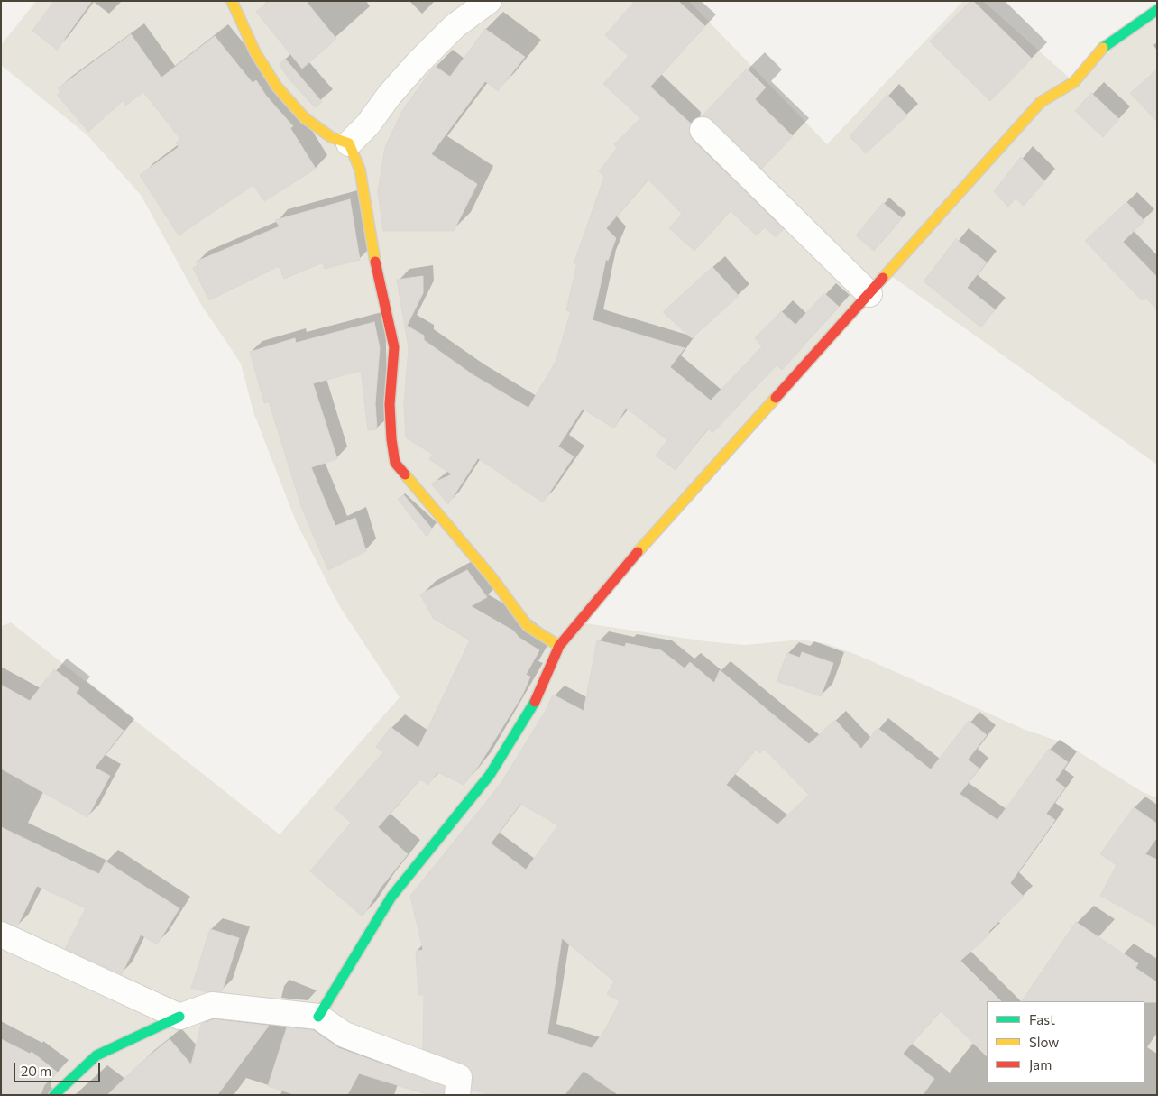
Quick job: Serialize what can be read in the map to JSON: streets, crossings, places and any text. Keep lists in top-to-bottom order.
{
  "legend": ["Fast", "Slow", "Jam"],
  "scale_bar": "20 m"
}
